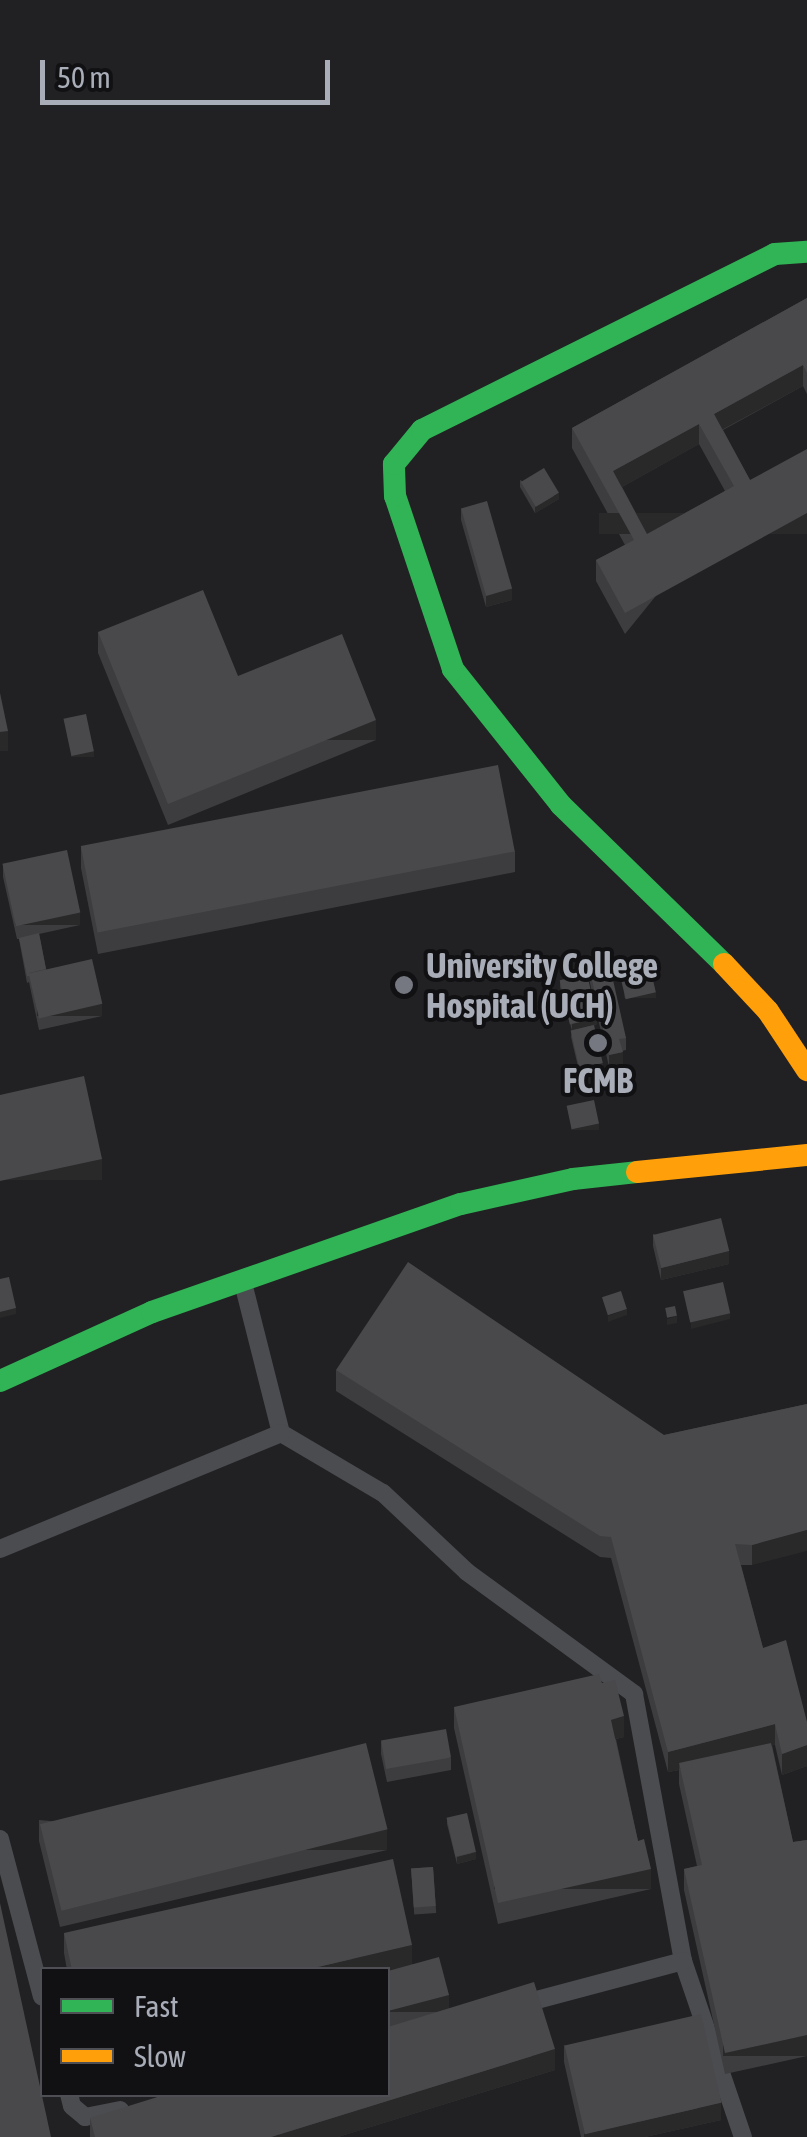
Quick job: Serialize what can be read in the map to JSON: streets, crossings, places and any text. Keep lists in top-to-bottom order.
{
  "places": ["University College Hospital (UCH)", "FCMB"],
  "legend": ["Fast", "Slow"],
  "scale_bar": "50 m"
}
